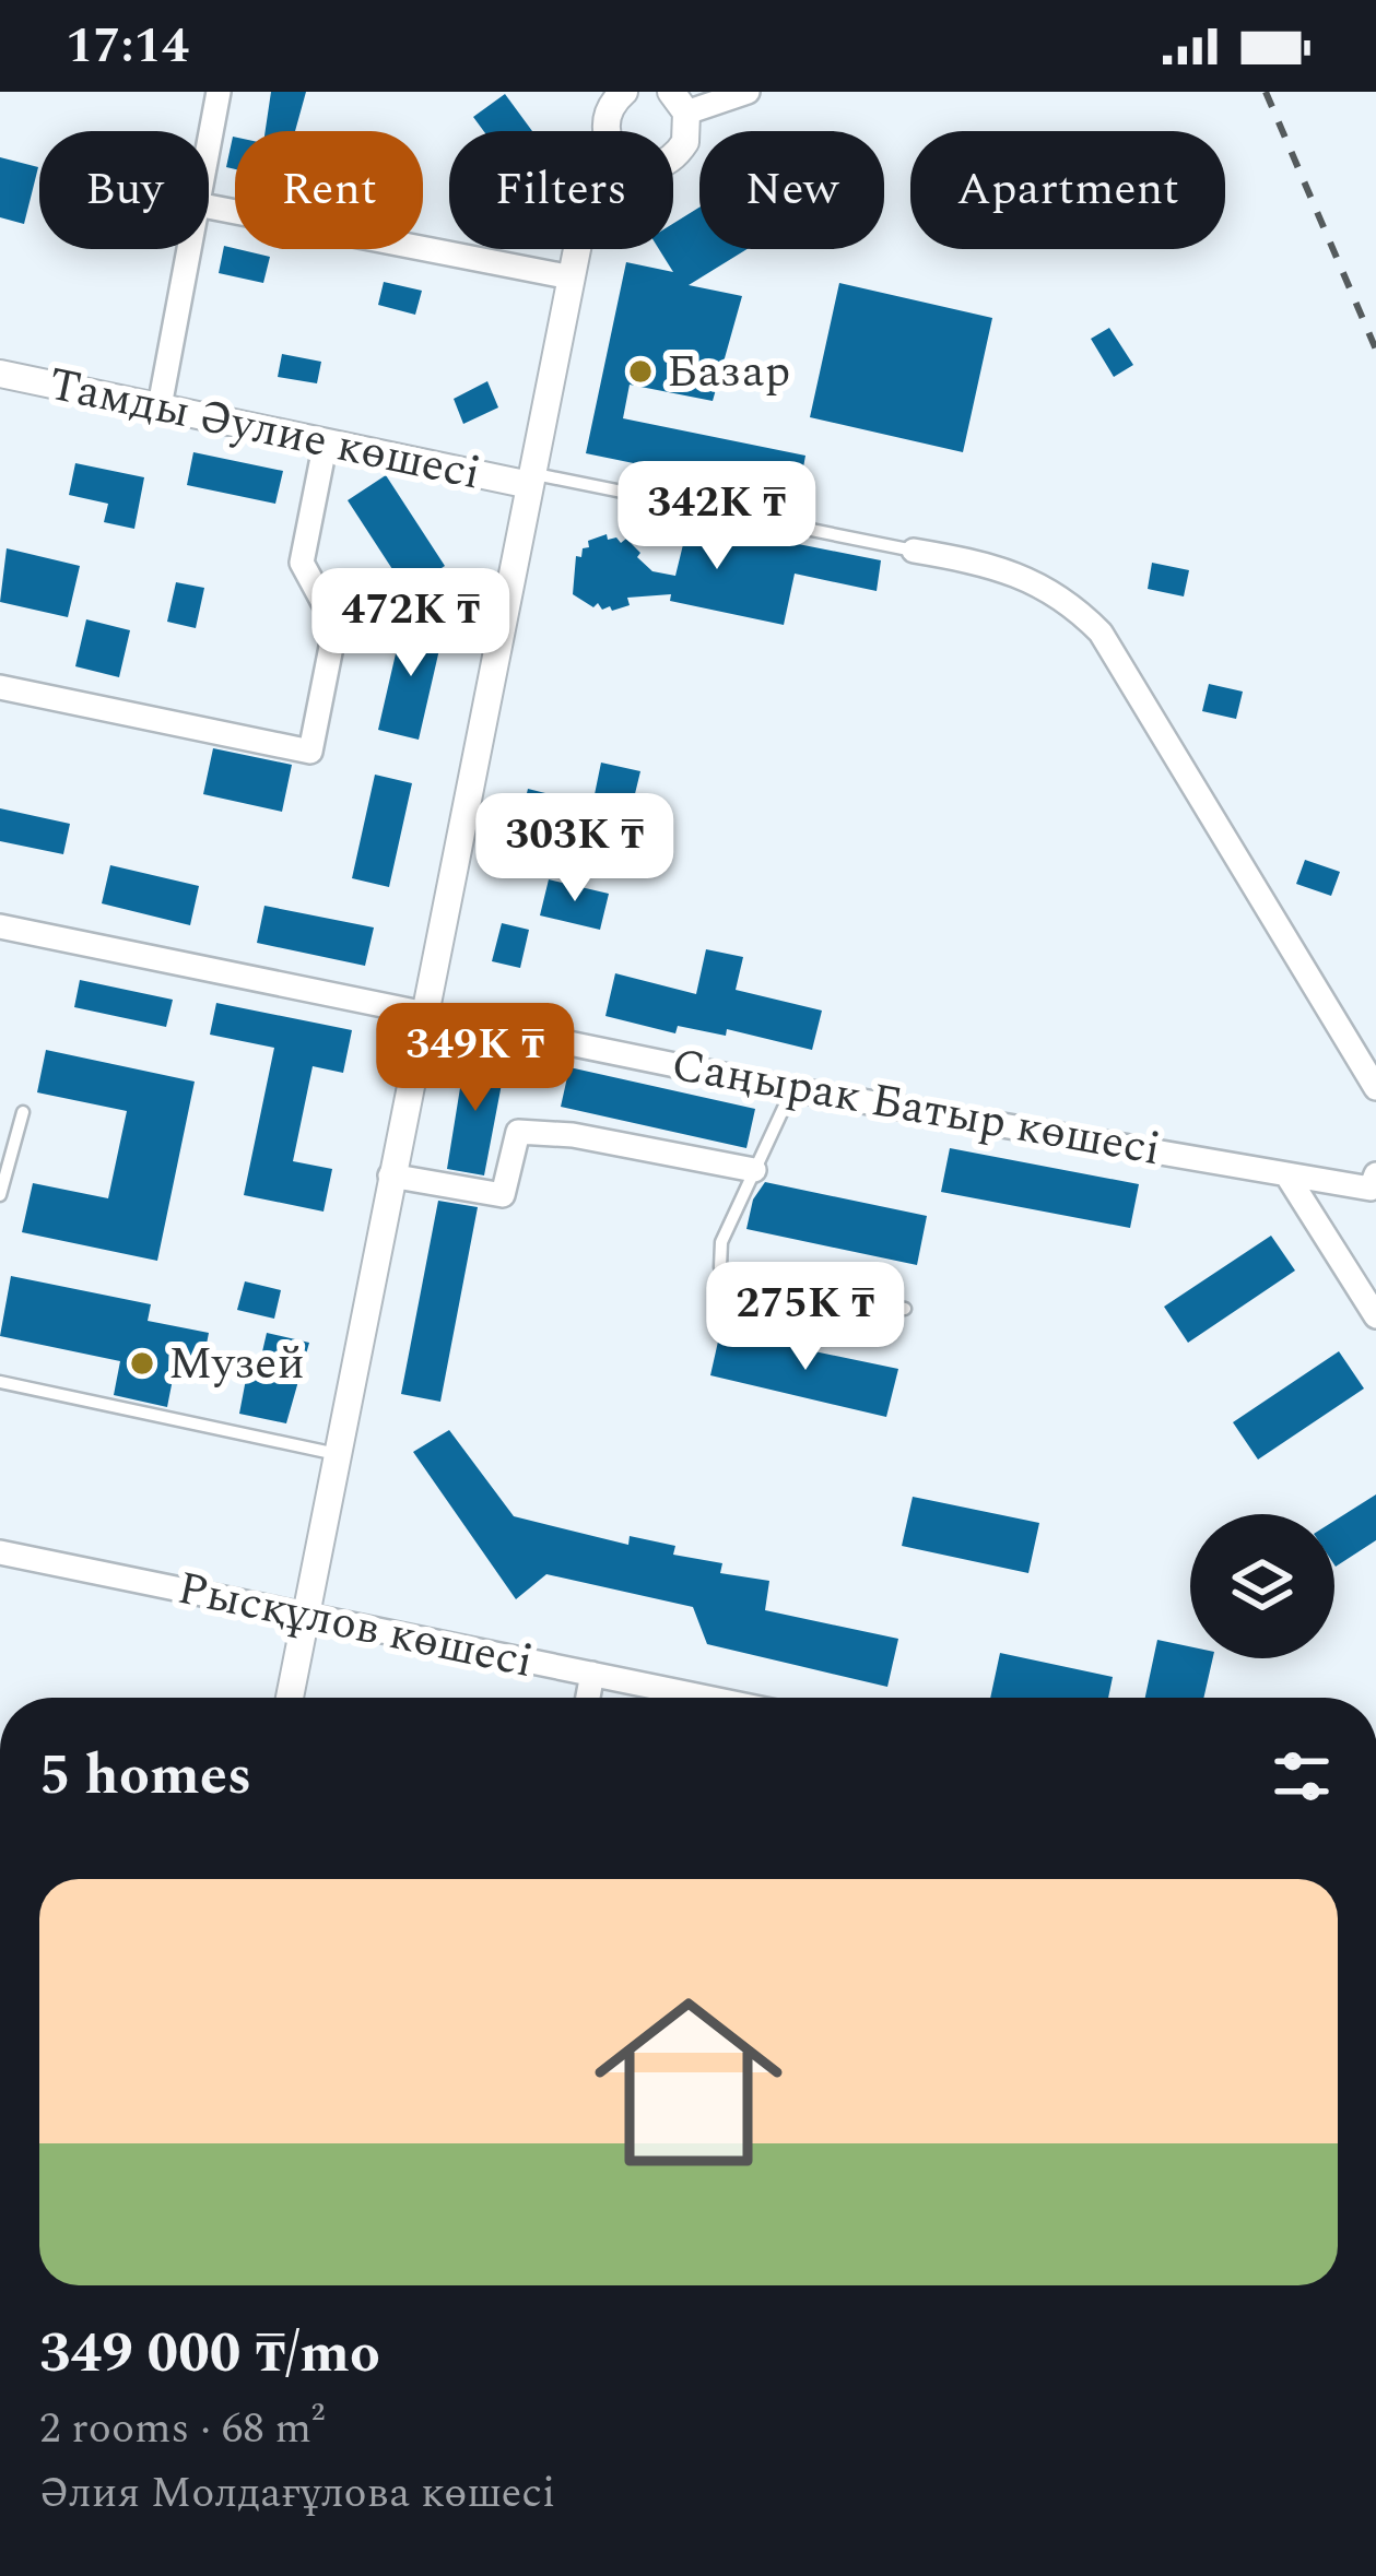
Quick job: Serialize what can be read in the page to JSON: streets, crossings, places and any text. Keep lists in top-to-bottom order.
{
  "streets": {
    "street": ["Тамды Әулие көшесі", "Саңырак Батыр көшесі", "Рысқұлов көшесі"]
  },
  "places": ["Базар", "Музей"],
  "page": {
    "status": "17:14",
    "chip": [
      "Buy",
      "Rent",
      "Filters",
      "New",
      "Apartment"
    ],
    "price": [
      "342K ₸",
      "472K ₸",
      "303K ₸",
      "349K ₸",
      "275K ₸"
    ],
    "heading": "5 homes",
    "list": [
      {
        "name": "349 000 ₸/mo",
        "note": "2 rooms · 68 m² · Әлия Молдағұлова көшесі"
      }
    ]
  }
}
